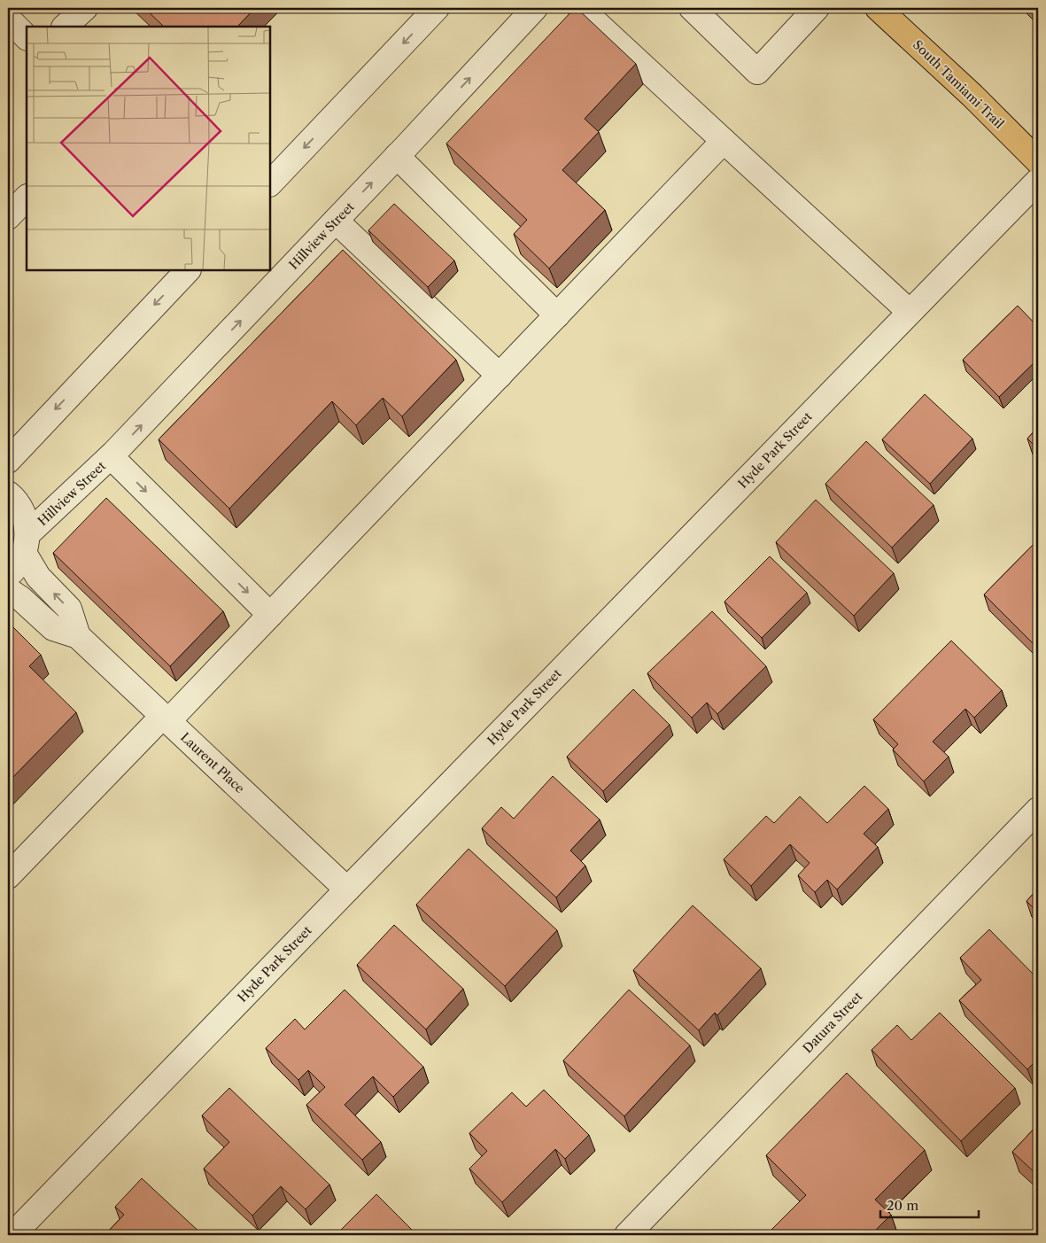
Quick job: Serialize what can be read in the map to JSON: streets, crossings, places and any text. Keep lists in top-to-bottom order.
{
  "streets": {
    "main road": ["South Tamiami Trail"],
    "street": [
      "Hillview Street",
      "Hyde Park Street",
      "Laurent Place",
      "Datura Street"
    ]
  },
  "crossings": [
    ["Hillview Street", "Laurent Place"],
    ["Hyde Park Street", "Laurent Place"]
  ],
  "scale_bar": "20 m"
}
